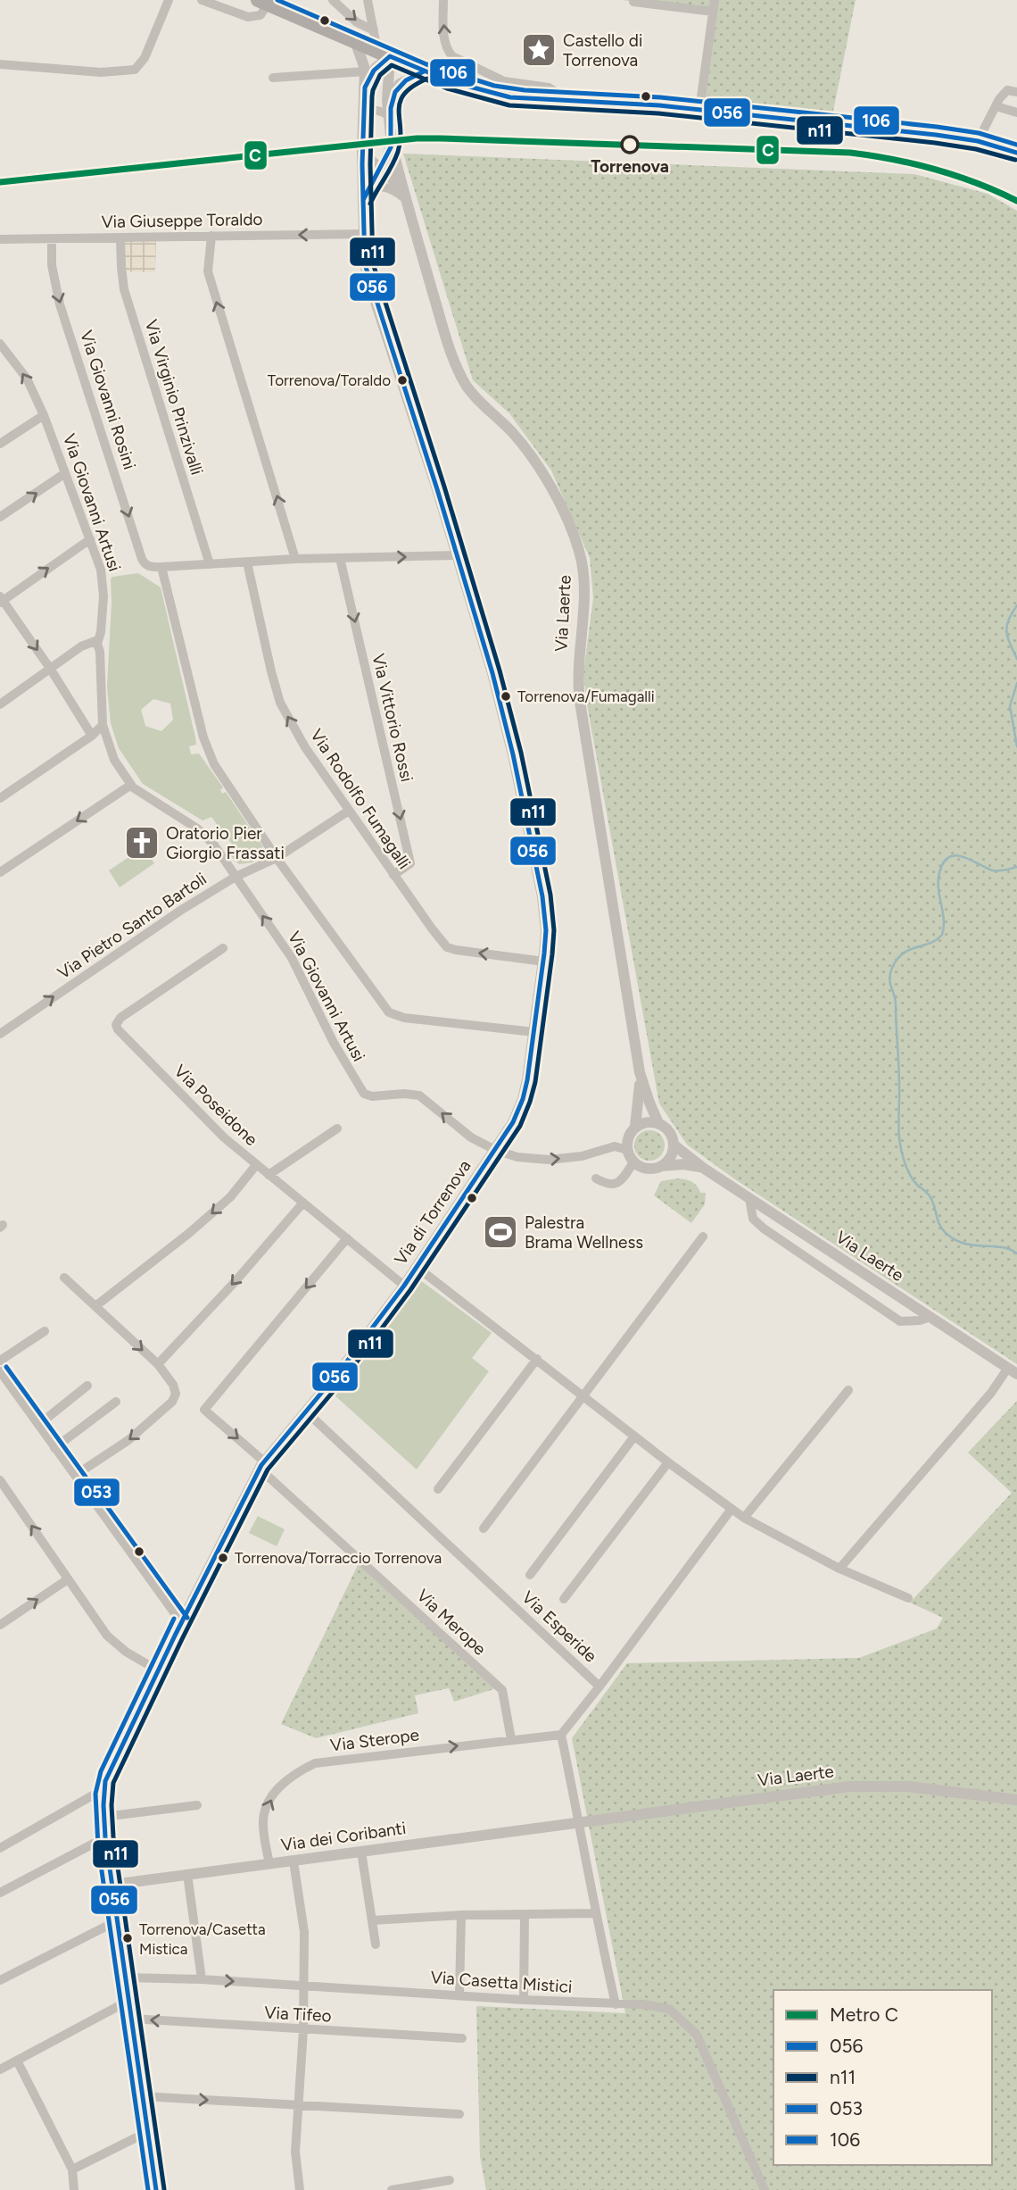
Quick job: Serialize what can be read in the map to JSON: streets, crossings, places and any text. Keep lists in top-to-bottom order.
{
  "streets": {
    "street": [
      "Via Giuseppe Toraldo",
      "Via Virginio Prinzivalli",
      "Via Giovanni Rosini",
      "Via Giovanni Artusi",
      "Via Laerte",
      "Via Vittorio Rossi",
      "Via Rodolfo Fumagalli",
      "Via Pietro Santo Bartoli",
      "Via Poseidone",
      "Via di Torrenova",
      "Via Merope",
      "Via Esperide",
      "Via Sterope",
      "Via dei Coribanti",
      "Via Casetta Mistici",
      "Via Tifeo"
    ]
  },
  "crossings": [
    ["Via Giuseppe Toraldo", "Via Virginio Prinzivalli"],
    ["Via Giuseppe Toraldo", "Via Giovanni Rosini"],
    ["Via Giuseppe Toraldo", "Via di Torrenova"],
    ["Via Giovanni Artusi", "Via Laerte"],
    ["Via Giovanni Artusi", "Via Pietro Santo Bartoli"],
    ["Via Giovanni Artusi", "Via di Torrenova"],
    ["Via Laerte", "Via dei Coribanti"],
    ["Via Vittorio Rossi", "Via Rodolfo Fumagalli"],
    ["Via Rodolfo Fumagalli", "Via Pietro Santo Bartoli"],
    ["Via Rodolfo Fumagalli", "Via di Torrenova"],
    ["Via Poseidone", "Via di Torrenova"],
    ["Via Poseidone", "Via Merope"],
    ["Via di Torrenova", "Via Merope"],
    ["Via di Torrenova", "Via Esperide"],
    ["Via di Torrenova", "Via dei Coribanti"],
    ["Via di Torrenova", "Via Casetta Mistici"],
    ["Via di Torrenova", "Via Tifeo"],
    ["Via Merope", "Via Sterope"],
    ["Via Esperide", "Via Sterope"],
    ["Via Sterope", "Via dei Coribanti"]
  ],
  "one_way": [
    "Via Giuseppe Toraldo",
    "Via Giovanni Rosini",
    "Via Vittorio Rossi",
    "Via Rodolfo Fumagalli",
    "Via Pietro Santo Bartoli",
    "Via Sterope"
  ],
  "places": {
    "place": ["Castello di Torrenova"],
    "other": [
      "Torrenova",
      "Torrenova/Toraldo",
      "Torrenova/Fumagalli",
      "Torrenova/Torraccio Torrenova",
      "Torrenova/Casetta Mistica"
    ],
    "church": ["Oratorio Pier Giorgio Frassati"],
    "sports": ["Palestra Brama Wellness"]
  },
  "lines": [
    "transit line 106",
    "transit line 056",
    "transit line n11",
    "metro line C",
    "transit line 053"
  ],
  "legend": [
    "Metro C",
    "056",
    "n11",
    "053",
    "106"
  ]
}
